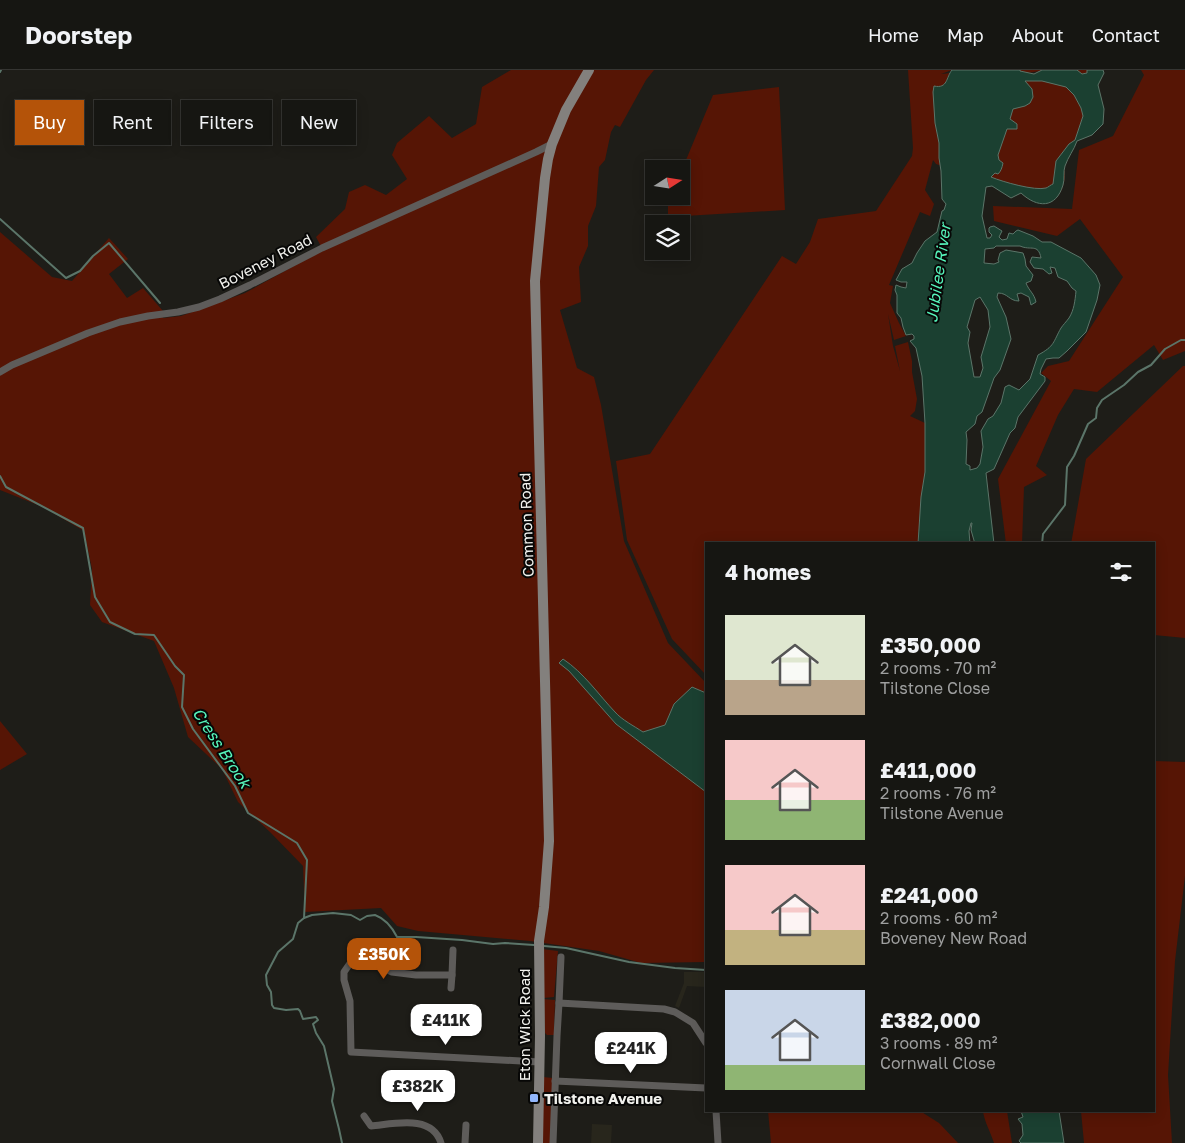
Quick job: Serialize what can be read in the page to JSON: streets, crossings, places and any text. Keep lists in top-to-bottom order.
{
  "streets": {
    "main road": ["Common Road", "Eton Wick Road"],
    "street": ["Boveney Road"]
  },
  "crossings": [
    ["Boveney Road", "Common Road"],
    ["Common Road", "Eton Wick Road"]
  ],
  "water": ["Jubilee River", "Cress Brook"],
  "places": {
    "transit": ["Tilstone Avenue"]
  },
  "north": "right",
  "page": {
    "header": "Doorstep",
    "nav": [
      "Home",
      "Map",
      "About",
      "Contact"
    ],
    "chip": [
      "Buy",
      "Rent",
      "Filters",
      "New"
    ],
    "heading": "4 homes",
    "list": [
      {
        "name": "£350,000",
        "note": "2 rooms · 70 m² · Tilstone Close"
      },
      {
        "name": "£411,000",
        "note": "2 rooms · 76 m² · Tilstone Avenue"
      },
      {
        "name": "£241,000",
        "note": "2 rooms · 60 m² · Boveney New Road"
      },
      {
        "name": "£382,000",
        "note": "3 rooms · 89 m² · Cornwall Close"
      }
    ],
    "price": [
      "£350K",
      "£411K",
      "£241K",
      "£382K"
    ]
  }
}
